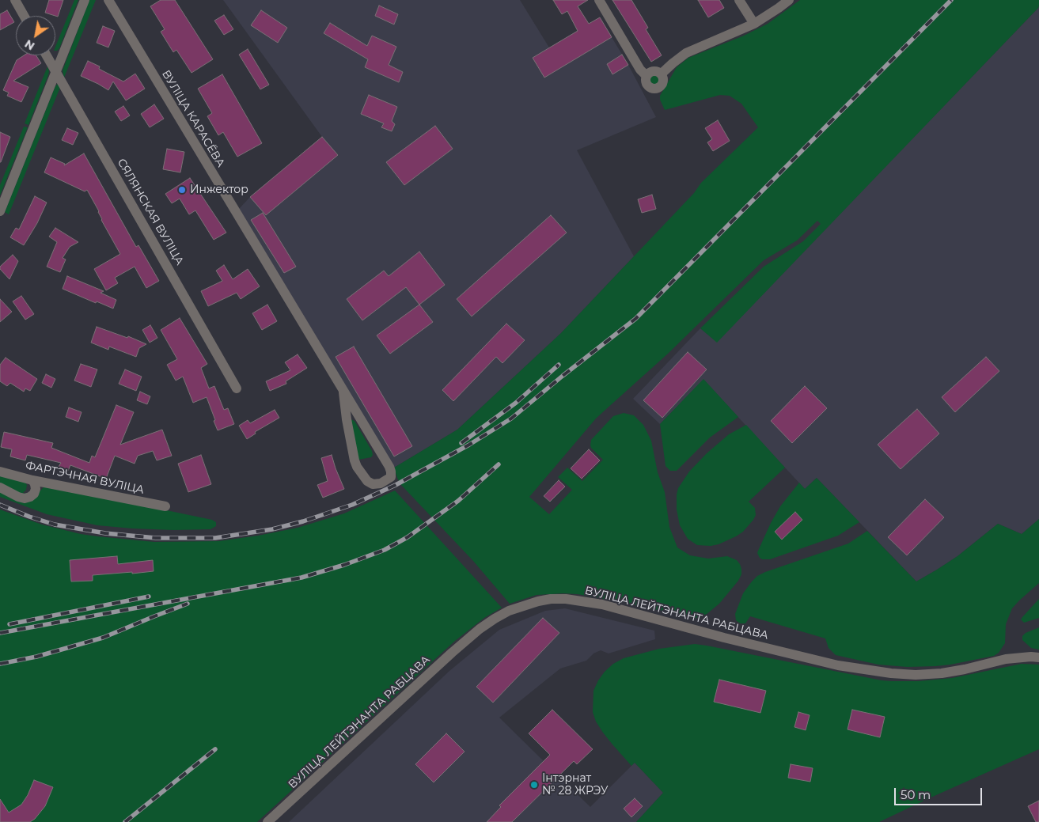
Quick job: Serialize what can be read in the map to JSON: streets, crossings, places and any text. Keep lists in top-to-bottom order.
{
  "streets": {
    "street": [
      "ВУЛІЦА КАРАСЁВА",
      "СЯЛЯНСКАЯ ВУЛІЦА",
      "ФАРТЭЧНАЯ ВУЛІЦА",
      "ВУЛІЦА ЛЕЙТЭНАНТА РАБЦАВА"
    ]
  },
  "places": ["Инжектор", "Інтэрнат № 28 ЖРЭУ"],
  "scale_bar": "50 m",
  "north": "bottom left"
}
